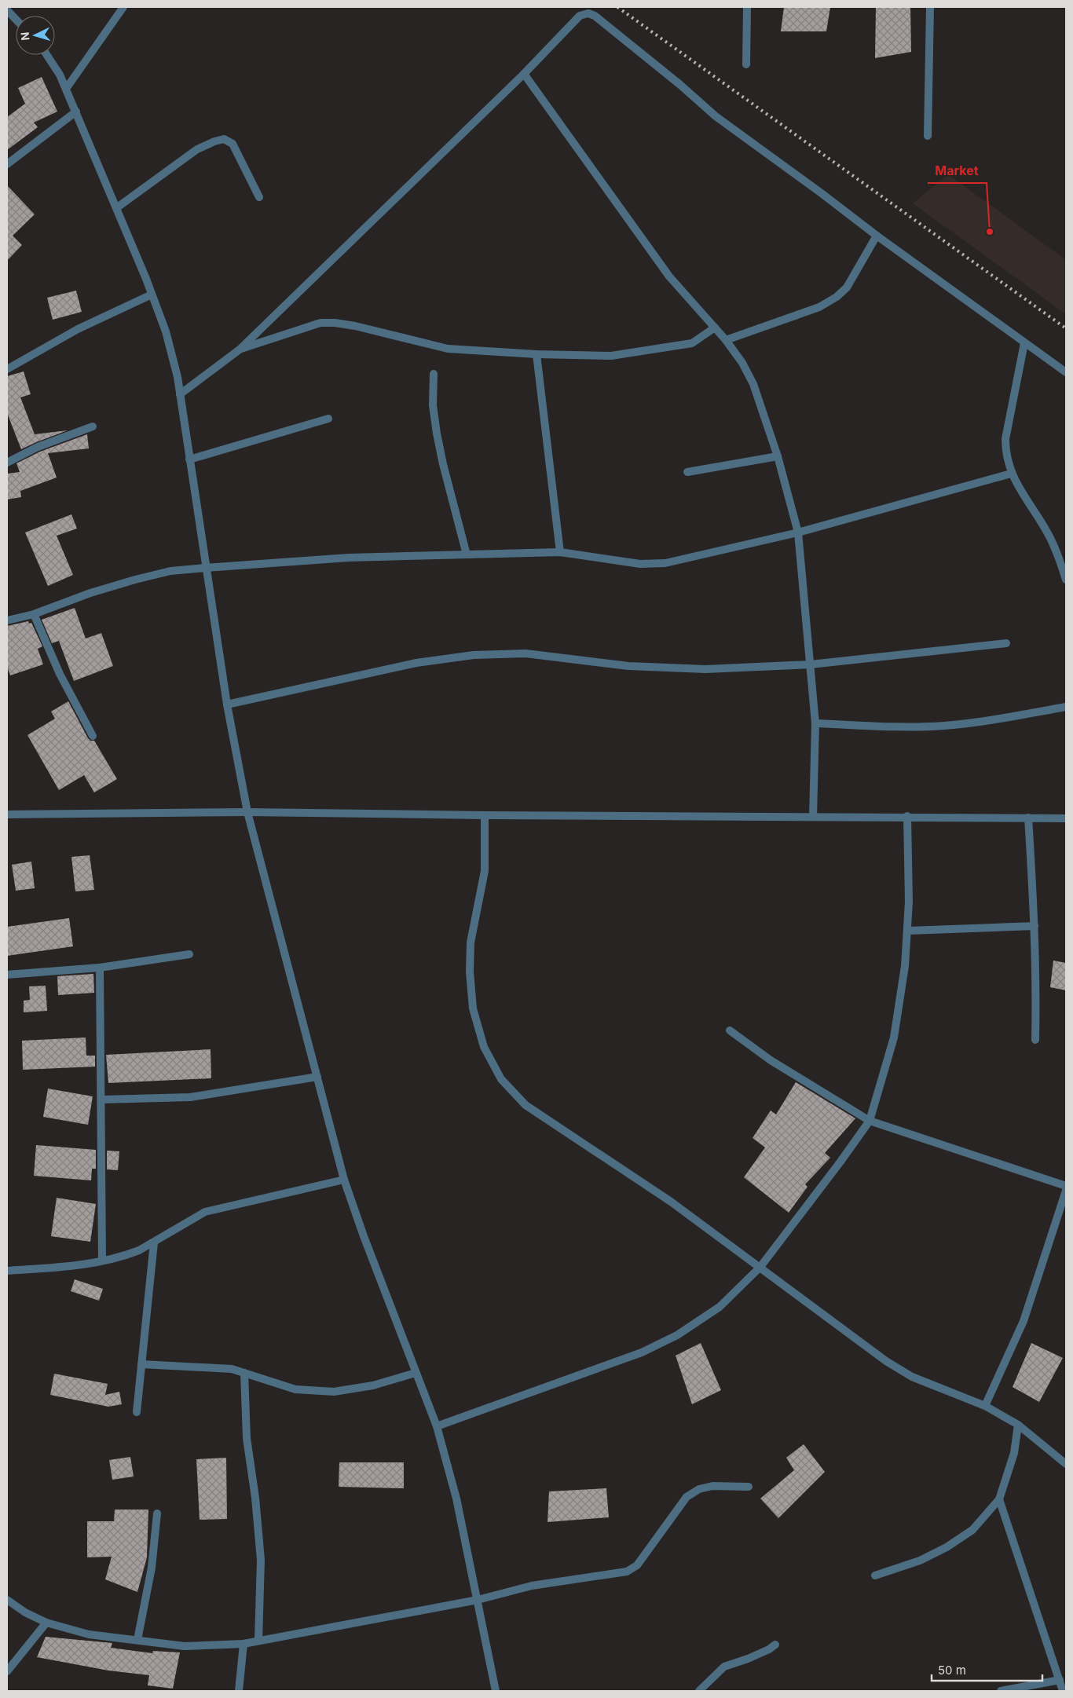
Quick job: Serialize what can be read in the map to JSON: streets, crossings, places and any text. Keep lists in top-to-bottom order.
{
  "places": ["Market"],
  "scale_bar": "50 m",
  "north": "left"
}
